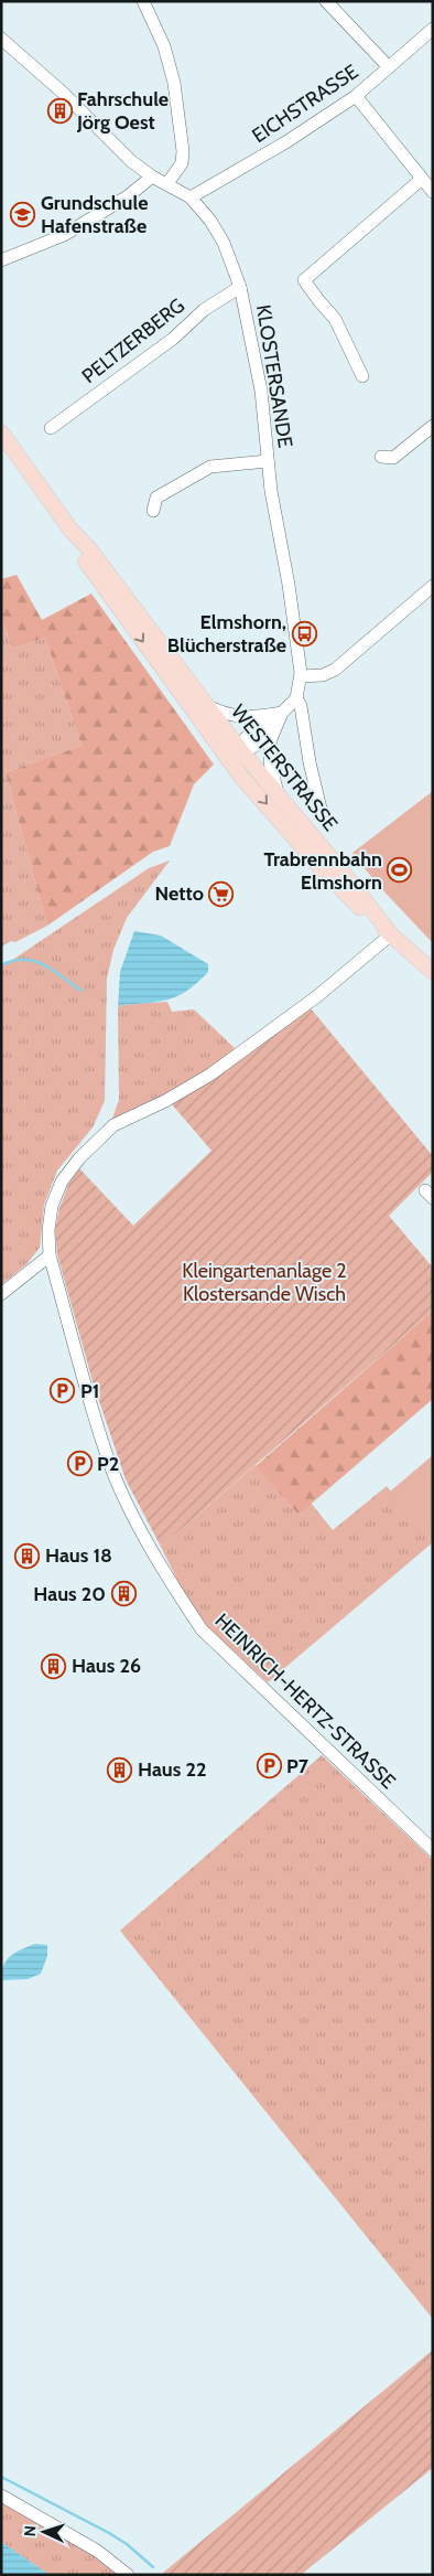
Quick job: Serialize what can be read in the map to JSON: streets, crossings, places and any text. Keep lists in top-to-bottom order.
{
  "streets": {
    "main road": ["WESTERSTRASSE"],
    "street": [
      "EICHSTRASSE",
      "PELTZERBERG",
      "KLOSTERSANDE",
      "HEINRICH-HERTZ-STRASSE"
    ]
  },
  "crossings": [
    ["EICHSTRASSE", "KLOSTERSANDE"],
    ["PELTZERBERG", "KLOSTERSANDE"],
    ["WESTERSTRASSE", "HEINRICH-HERTZ-STRASSE"]
  ],
  "parks": ["Kleingartenanlage 2 Klostersande Wisch"],
  "places": {
    "building": [
      "Fahrschule Jörg Oest",
      "Haus 18",
      "Haus 20",
      "Haus 26",
      "Haus 22"
    ],
    "school or university": ["Grundschule Hafenstraße"],
    "bus stop": ["Elmshorn, Blücherstraße"],
    "sports": ["Trabrennbahn Elmshorn"],
    "supermarket": ["Netto"],
    "parking": ["P1", "P2", "P7"]
  },
  "north": "left"
}
